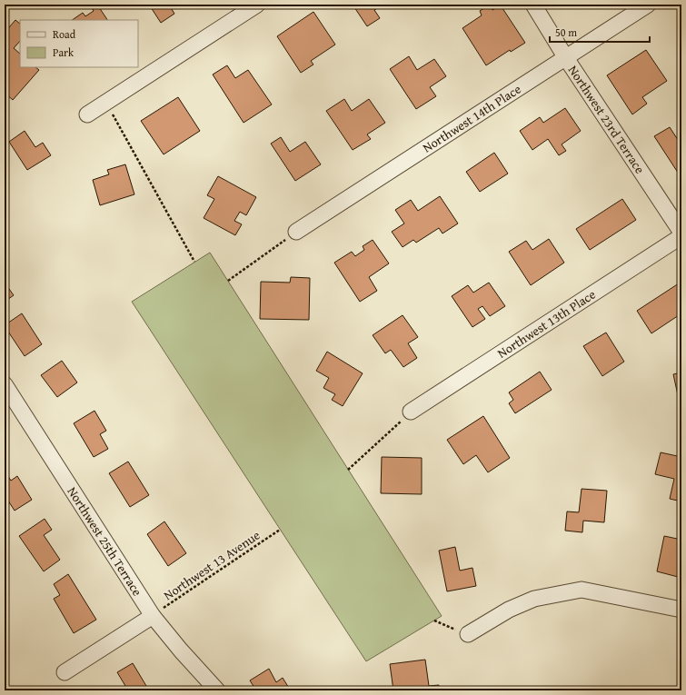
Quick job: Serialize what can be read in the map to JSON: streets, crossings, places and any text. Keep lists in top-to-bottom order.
{
  "streets": {
    "street": [
      "Northwest 14th Place",
      "Northwest 23rd Terrace",
      "Northwest 13th Place",
      "Northwest 25th Terrace"
    ],
    "path": ["Northwest 13 Avenue"]
  },
  "crossings": [
    ["Northwest 14th Place", "Northwest 23rd Terrace"],
    ["Northwest 25th Terrace", "Northwest 13 Avenue"]
  ],
  "legend": ["Road", "Park"],
  "scale_bar": "50 m"
}
